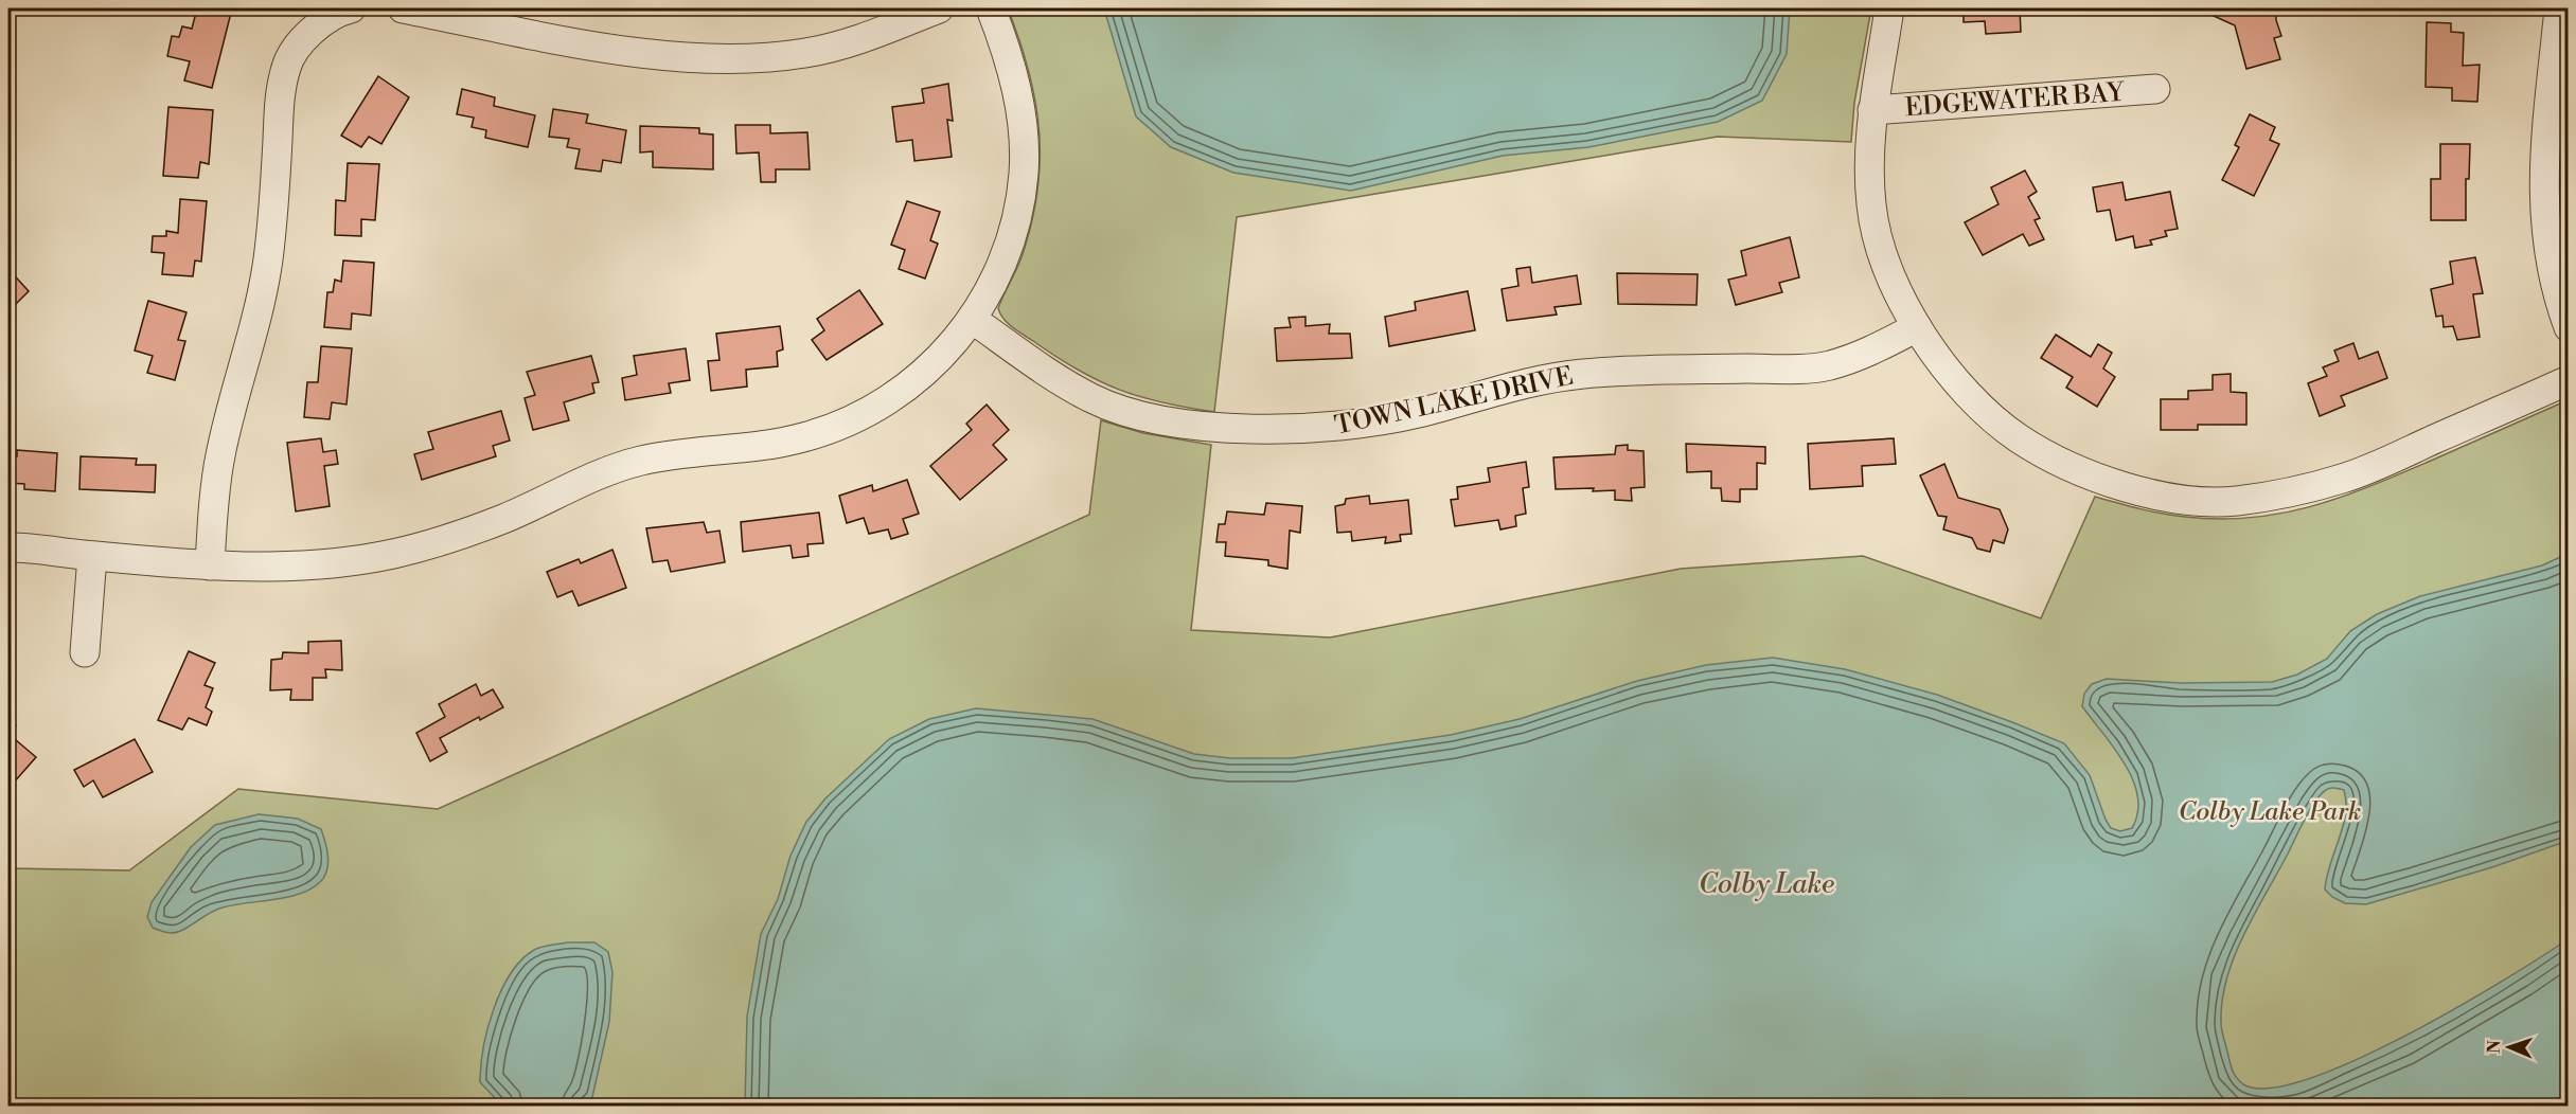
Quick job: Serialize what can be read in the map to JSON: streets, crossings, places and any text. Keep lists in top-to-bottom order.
{
  "streets": {
    "street": ["EDGEWATER BAY", "TOWN LAKE DRIVE"]
  },
  "water": ["Colby Lake"],
  "parks": ["Colby Lake Park"],
  "north": "left"
}
